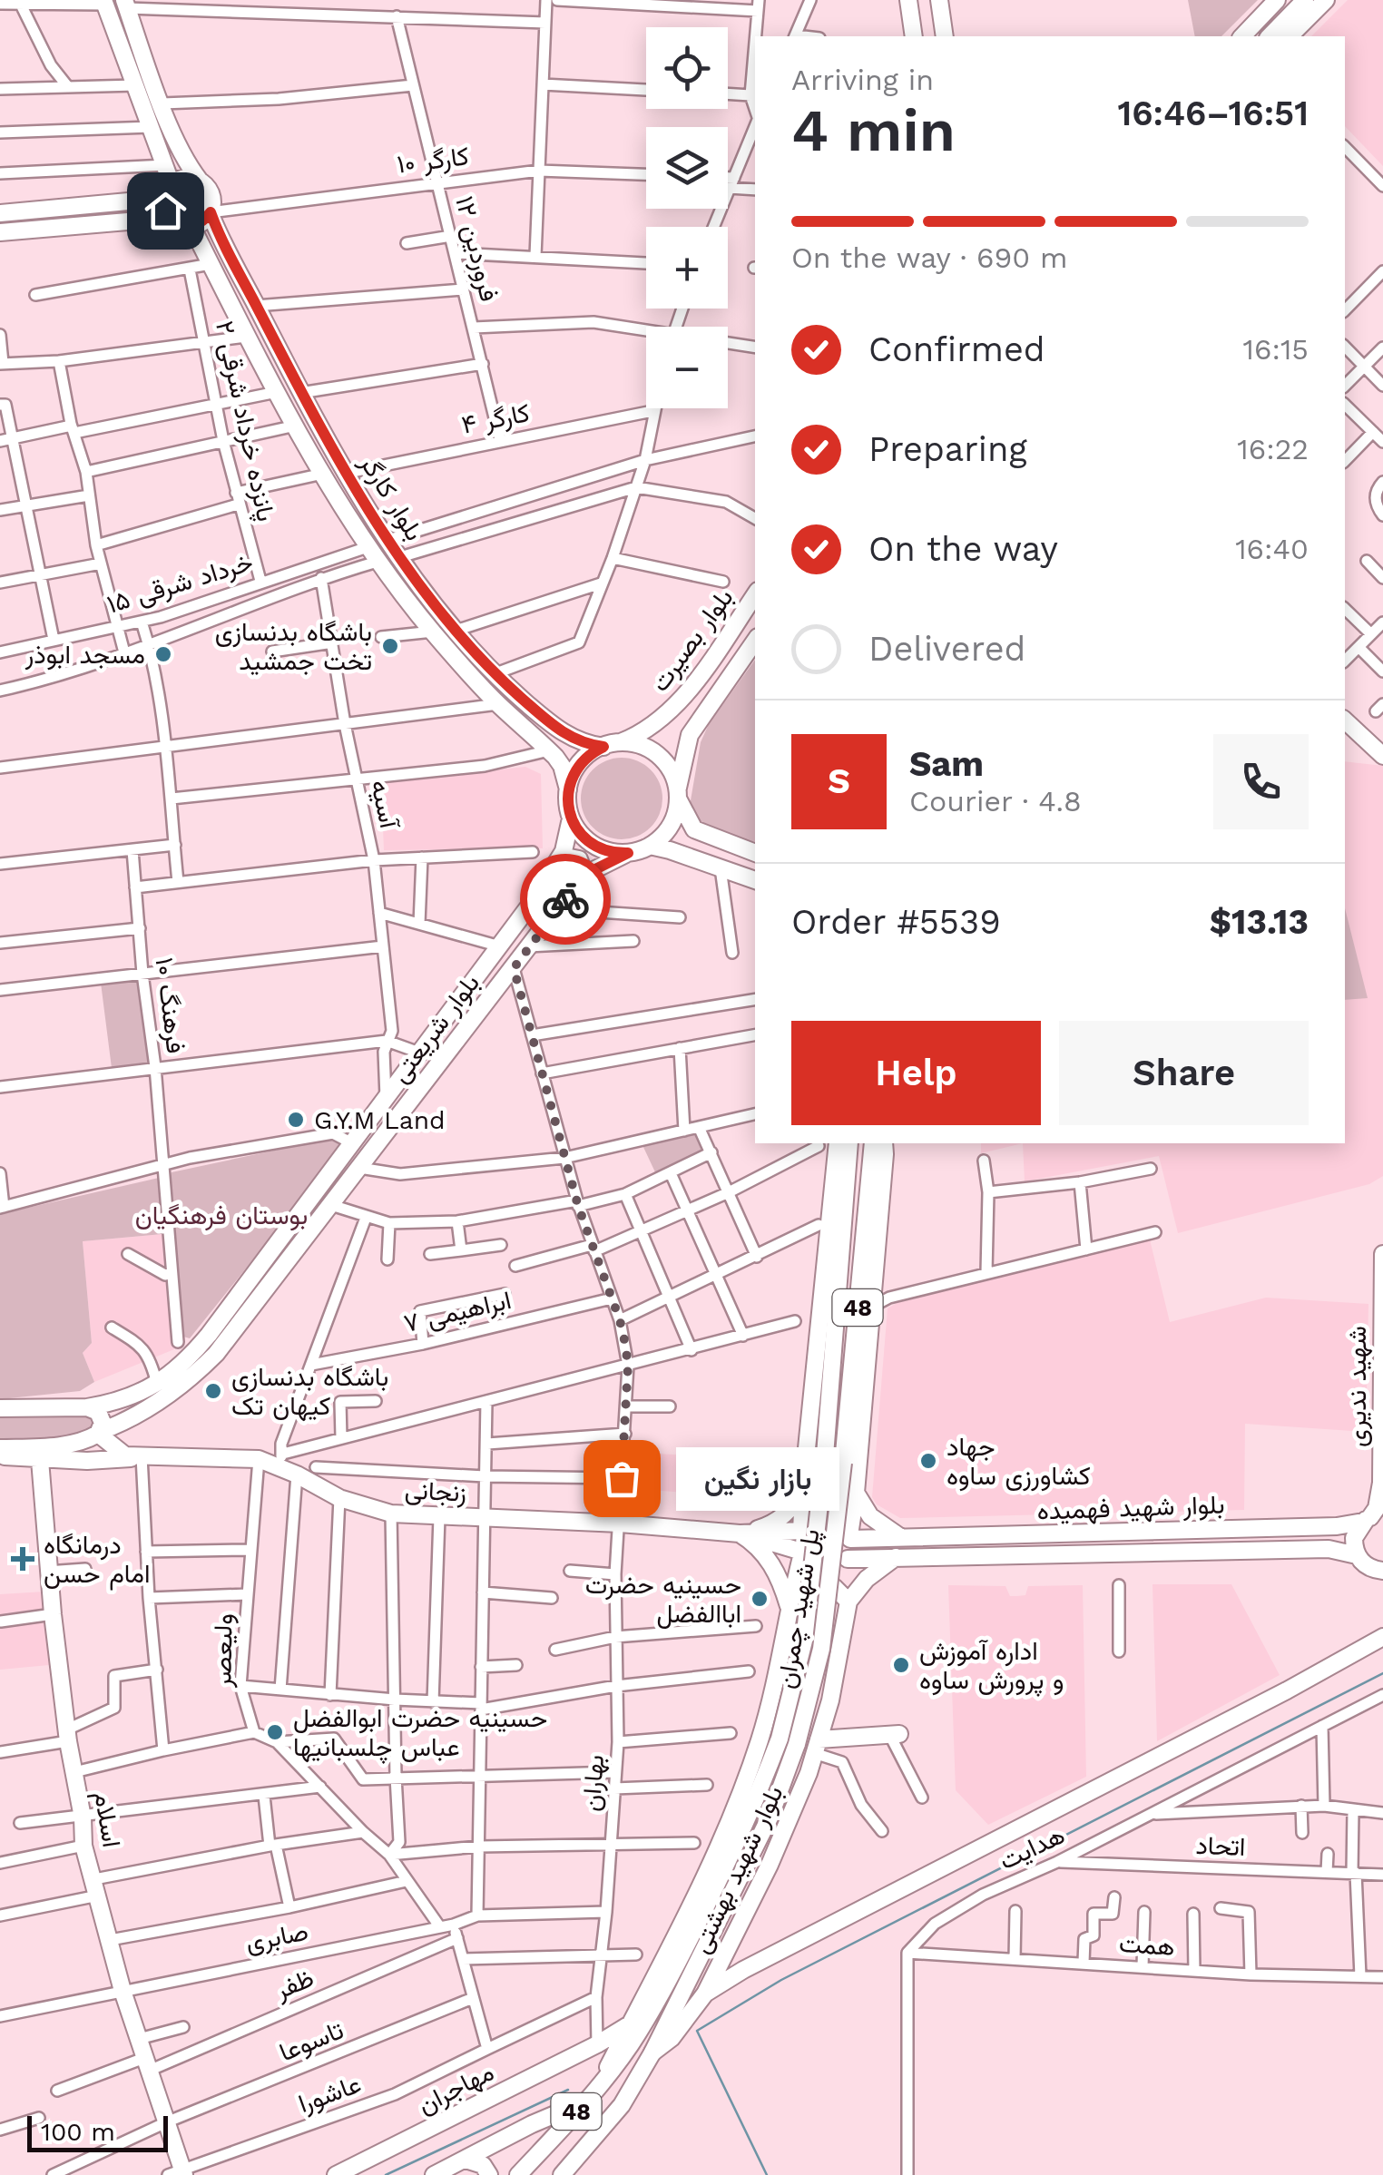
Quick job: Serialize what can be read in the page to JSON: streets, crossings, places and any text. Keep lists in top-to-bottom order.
{
  "streets": {
    "main road": [
      "بلوار کارگر",
      "بلوار بصیرت",
      "بلوار شریعتی",
      "48",
      "شهید ندیری",
      "زنجانی",
      "بلوار شهید فهمیده",
      "پل شهید چمران",
      "اسلام",
      "بلوار شهید بهشتی",
      "مهاجران"
    ],
    "street": [
      "کارگر ۱۰",
      "۱۲ فروردین",
      "کارگر ۴",
      "پانزده خرداد شرقی ۲",
      "۱۵ خرداد شرقی",
      "آسیه",
      "فرهنگ ۱۰",
      "ابراهیمی ۷",
      "ولیعصر",
      "بهاران",
      "اتحاد",
      "هدایت",
      "صابری",
      "همت",
      "ظفر",
      "تاسوعا",
      "عاشورا"
    ]
  },
  "crossings": [
    ["کارگر ۱۰", "۱۲ فروردین"],
    ["کارگر ۱۰", "بلوار کارگر"],
    ["۱۲ فروردین", "کارگر ۴"],
    ["کارگر ۴", "بلوار کارگر"],
    ["پانزده خرداد شرقی ۲", "۱۵ خرداد شرقی"],
    ["بلوار کارگر", "۱۵ خرداد شرقی"],
    ["بلوار کارگر", "بلوار بصیرت"],
    ["بلوار کارگر", "بلوار شریعتی"],
    ["۱۵ خرداد شرقی", "آسیه"],
    ["بلوار بصیرت", "بلوار شریعتی"],
    ["آسیه", "بلوار شریعتی"],
    ["بلوار شریعتی", "بهاران"],
    ["ابراهیمی ۷", "ولیعصر"],
    ["ابراهیمی ۷", "بهاران"],
    ["شهید ندیری", "بلوار شهید فهمیده"],
    ["زنجانی", "ولیعصر"],
    ["زنجانی", "بهاران"],
    ["بلوار شهید فهمیده", "بلوار شهید بهشتی"],
    ["پل شهید چمران", "بلوار شهید بهشتی"],
    ["بهاران", "صابری"],
    ["بهاران", "مهاجران"],
    ["بهاران", "عاشورا"],
    ["اسلام", "صابری"],
    ["اسلام", "ظفر"],
    ["اسلام", "تاسوعا"],
    ["اسلام", "عاشورا"],
    ["اتحاد", "هدایت"],
    ["هدایت", "همت"],
    ["بلوار شهید بهشتی", "مهاجران"]
  ],
  "parks": ["بوستان فرهنگیان"],
  "places": {
    "other": [
      "باشگاه بدنسازی تخت جمشید",
      "مسجد ابوذر",
      "G.Y.M Land",
      "باشگاه بدنسازی کیهان تک",
      "جهاد کشاورزی ساوه",
      "بازار نگین",
      "حسینیه حضرت اباالفضل",
      "اداره آموزش و پرورش ساوه",
      "حسینیه حضرت ابوالفضل عباس چلسبانیها"
    ],
    "health": ["درمانگاه امام حسن"]
  },
  "scale_bar": "100 m",
  "page": {
    "map_buttons": ["+", "−"],
    "heading": ["4 min", "Arriving in", "16:46–16:51"],
    "panel": [
      "Sam",
      "Courier · 4.8",
      "Order #5539",
      "$13.13"
    ],
    "bar": "On the way · 690 m",
    "list": [
      ["Confirmed", "16:15"],
      ["Preparing", "16:22"],
      ["On the way", "16:40"],
      "Delivered"
    ],
    "round": "S",
    "buttons": ["Help", "Share"],
    "bubble": "بازار نگین",
    "scale": "100 m"
  }
}
